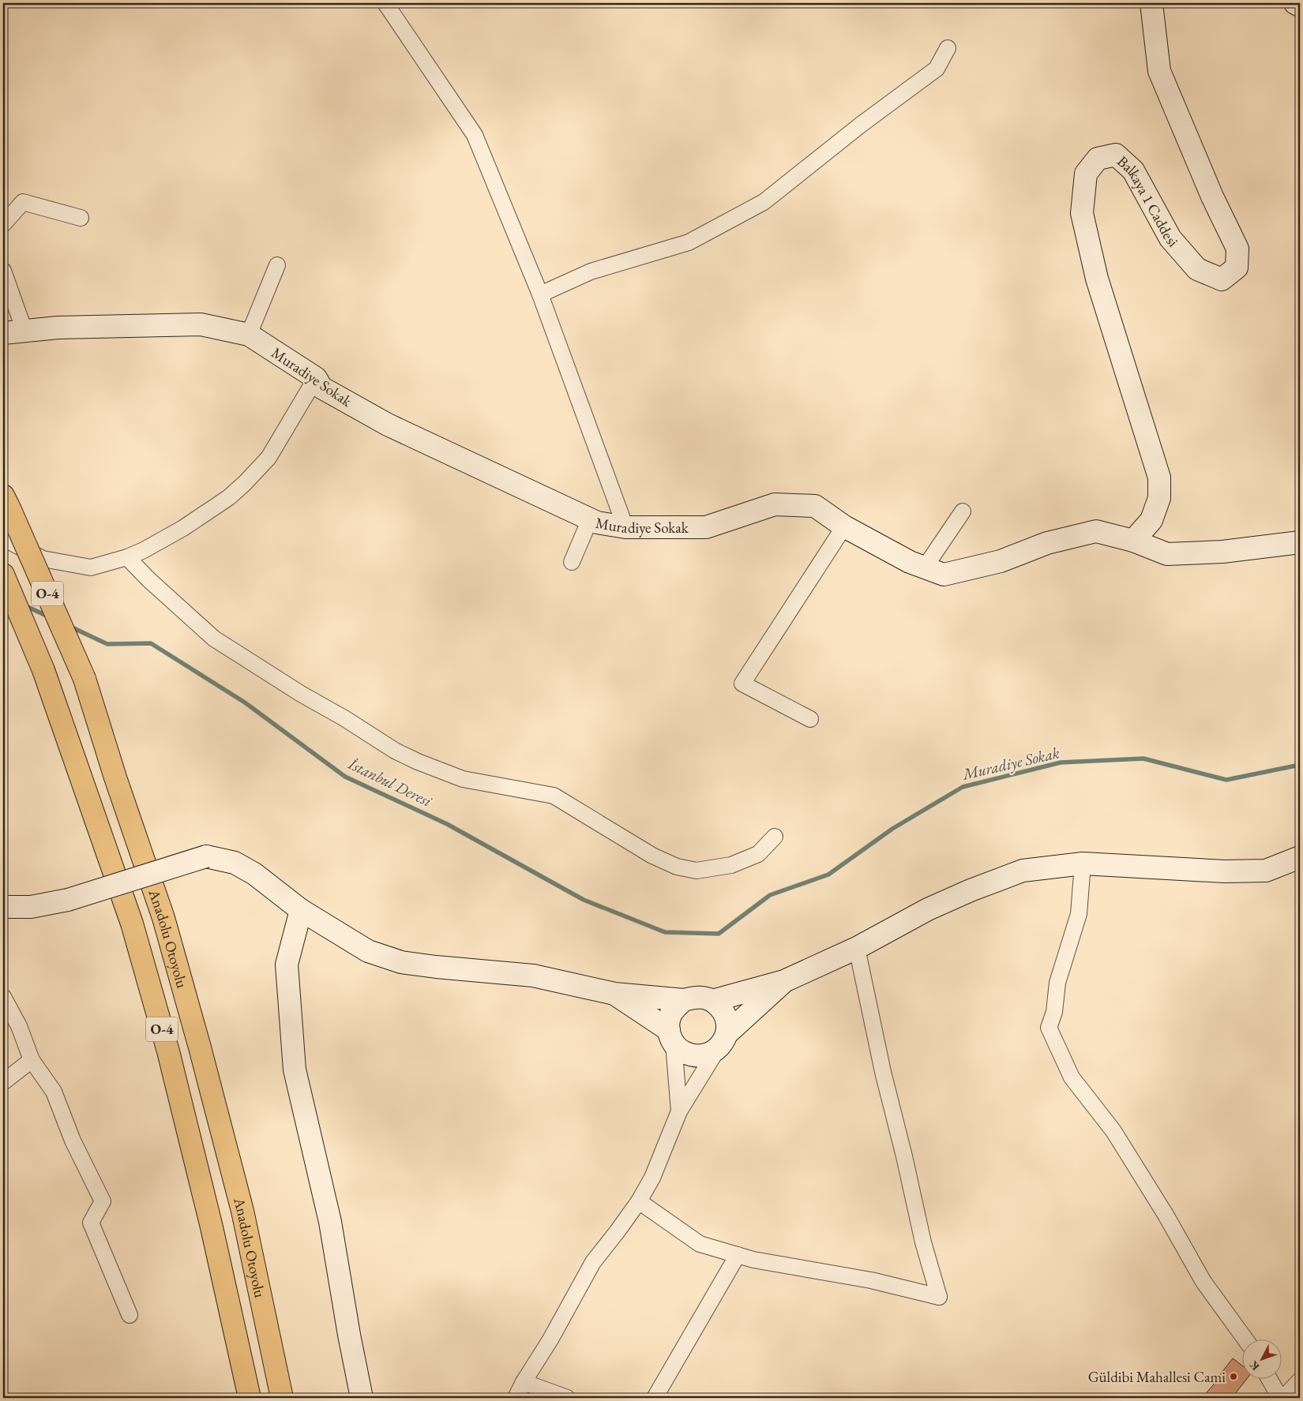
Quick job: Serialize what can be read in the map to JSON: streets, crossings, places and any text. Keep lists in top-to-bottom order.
{
  "streets": {
    "highway": ["O-4", "Anadolu Otoyolu"],
    "street": ["Balkaya 1 Caddesi", "Muradiye Sokak"]
  },
  "crossings": [
    ["Balkaya 1 Caddesi", "Muradiye Sokak"]
  ],
  "water": ["Muradiye Sokak", "İstanbul Deresi"],
  "places": ["Güldibi Mahallesi Cami"],
  "north": "bottom left"
}
